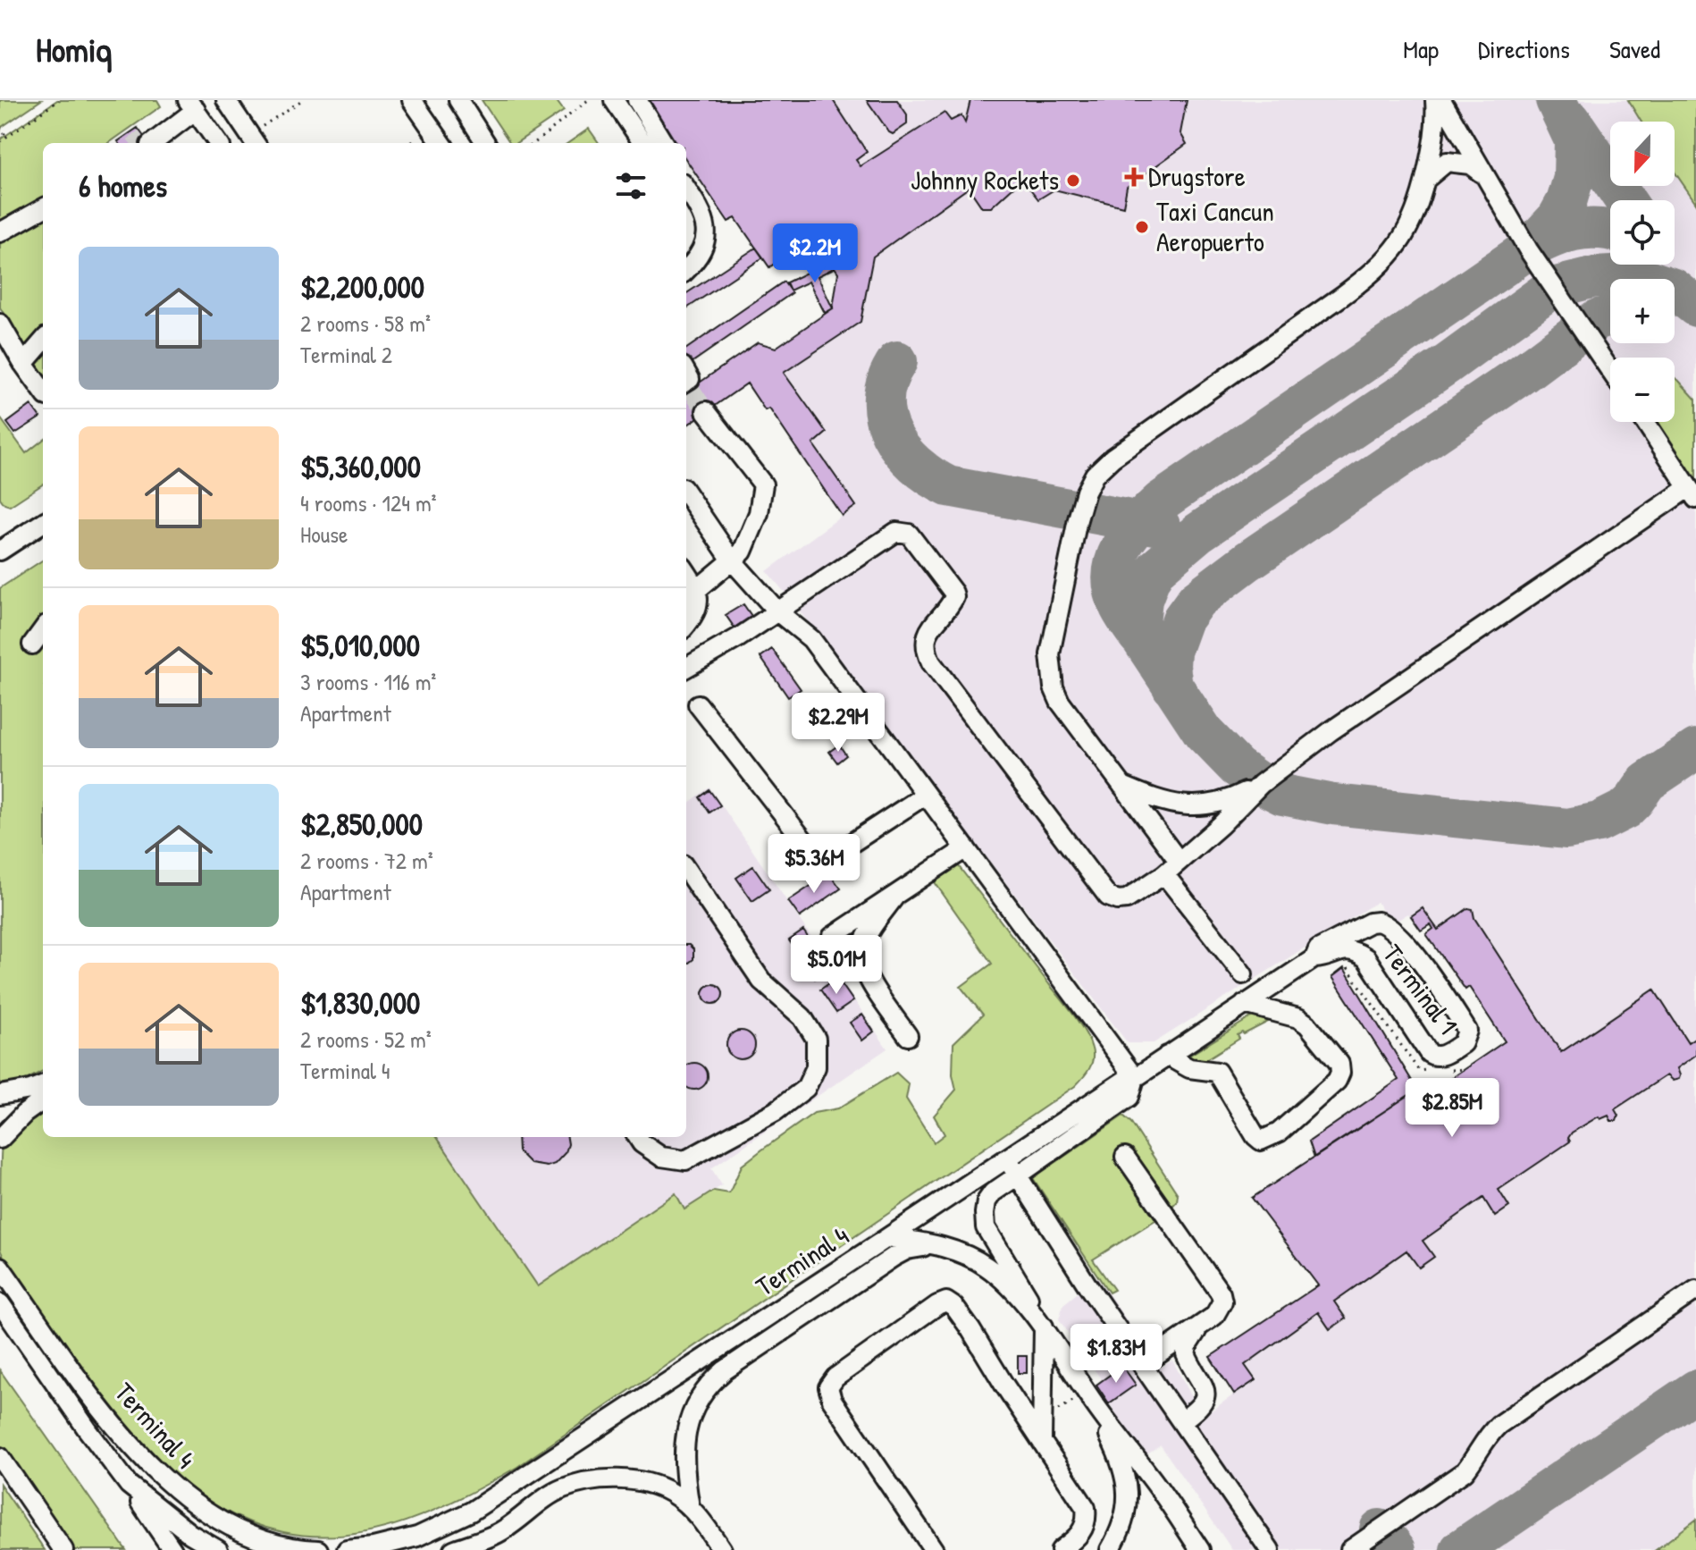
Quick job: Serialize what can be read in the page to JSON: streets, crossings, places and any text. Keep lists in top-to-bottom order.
{
  "streets": {
    "street": ["Terminal 1", "Terminal 4"]
  },
  "crossings": [
    ["Terminal 1", "Terminal 4"]
  ],
  "places": {
    "health": ["Drugstore"],
    "other": ["Johnny Rockets", "Taxi Cancun Aeropuerto"]
  },
  "north": "bottom",
  "page": {
    "header": "Homiq",
    "nav": ["Map", "Directions", "Saved"],
    "map_buttons": ["+", "−"],
    "heading": "6 homes",
    "price": [
      "$2.2M",
      "$2.29M",
      "$5.36M",
      "$5.01M",
      "$2.85M",
      "$1.83M"
    ],
    "list": [
      {
        "name": "$2,200,000",
        "note": "2 rooms · 58 m² · Terminal 2"
      },
      {
        "name": "$5,360,000",
        "note": "4 rooms · 124 m² · House"
      },
      {
        "name": "$5,010,000",
        "note": "3 rooms · 116 m² · Apartment"
      },
      {
        "name": "$2,850,000",
        "note": "2 rooms · 72 m² · Apartment"
      },
      {
        "name": "$1,830,000",
        "note": "2 rooms · 52 m² · Terminal 4"
      }
    ]
  }
}
